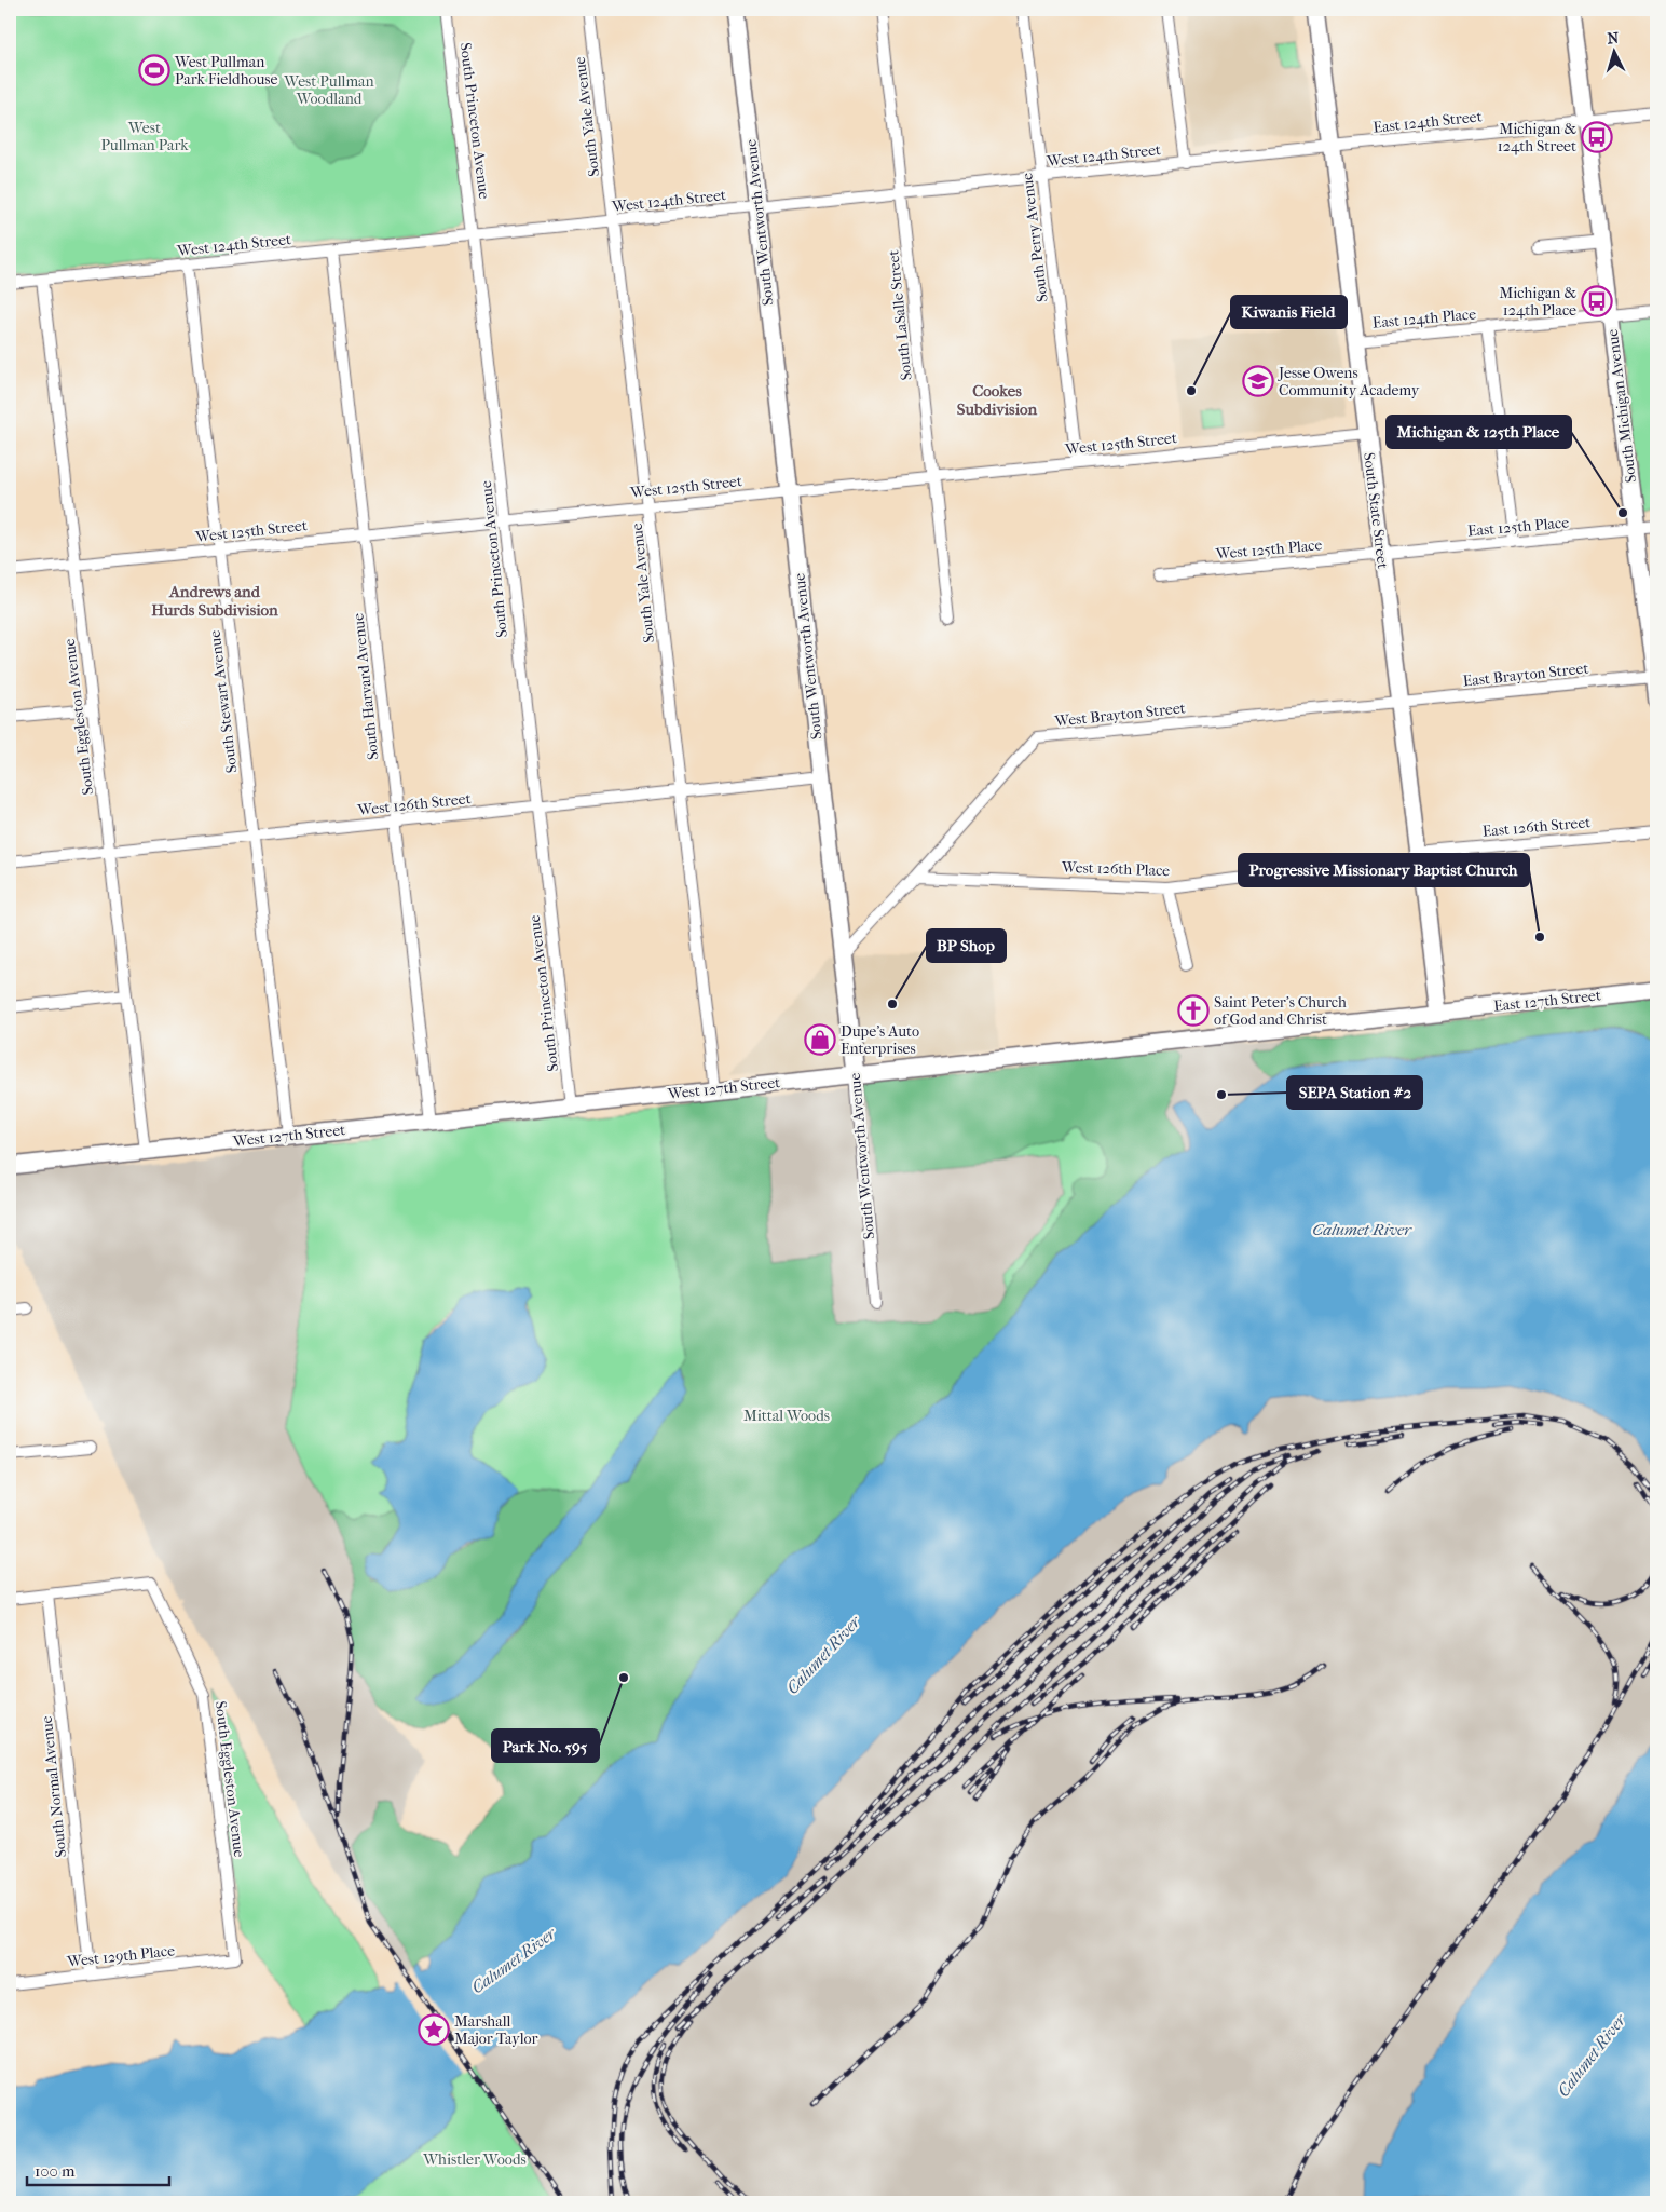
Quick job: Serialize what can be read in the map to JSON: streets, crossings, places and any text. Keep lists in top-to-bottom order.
{
  "streets": {
    "main road": [
      "South Wentworth Avenue",
      "South Michigan Avenue",
      "South State Street",
      "East 127th Street",
      "West 127th Street"
    ],
    "street": [
      "South Yale Avenue",
      "South Princeton Avenue",
      "East 124th Street",
      "West 124th Street",
      "South Perry Avenue",
      "South LaSalle Street",
      "East 124th Place",
      "West 125th Street",
      "East 125th Place",
      "West 125th Place",
      "East Brayton Street",
      "South Harvard Avenue",
      "South Stewart Avenue",
      "West Brayton Street",
      "South Eggleston Avenue",
      "West 126th Street",
      "East 126th Street",
      "West 126th Place",
      "South Normal Avenue",
      "West 129th Place"
    ]
  },
  "crossings": [
    ["South Yale Avenue", "West 124th Street"],
    ["South Yale Avenue", "West 125th Street"],
    ["South Yale Avenue", "West 126th Street"],
    ["South Yale Avenue", "West 127th Street"],
    ["South Princeton Avenue", "West 124th Street"],
    ["South Princeton Avenue", "West 125th Street"],
    ["South Princeton Avenue", "West 126th Street"],
    ["South Princeton Avenue", "West 127th Street"],
    ["East 124th Street", "West 124th Street"],
    ["East 124th Street", "South Michigan Avenue"],
    ["East 124th Street", "South State Street"],
    ["West 124th Street", "South Wentworth Avenue"],
    ["West 124th Street", "South Perry Avenue"],
    ["West 124th Street", "South LaSalle Street"],
    ["West 124th Street", "South State Street"],
    ["West 124th Street", "South Harvard Avenue"],
    ["West 124th Street", "South Stewart Avenue"],
    ["West 124th Street", "South Eggleston Avenue"],
    ["South Wentworth Avenue", "West 125th Street"],
    ["South Wentworth Avenue", "West Brayton Street"],
    ["South Wentworth Avenue", "West 126th Street"],
    ["South Wentworth Avenue", "West 127th Street"],
    ["South Perry Avenue", "West 125th Street"],
    ["South LaSalle Street", "West 125th Street"],
    ["East 124th Place", "South Michigan Avenue"],
    ["East 124th Place", "South State Street"],
    ["South Michigan Avenue", "East 125th Place"],
    ["South Michigan Avenue", "East Brayton Street"],
    ["West 125th Street", "South State Street"],
    ["West 125th Street", "South Harvard Avenue"],
    ["West 125th Street", "South Stewart Avenue"],
    ["West 125th Street", "South Eggleston Avenue"],
    ["South State Street", "East 125th Place"],
    ["South State Street", "West 125th Place"],
    ["South State Street", "East Brayton Street"],
    ["South State Street", "West Brayton Street"],
    ["South State Street", "East 126th Street"],
    ["South State Street", "East 127th Street"],
    ["South State Street", "West 127th Street"],
    ["East 125th Place", "West 125th Place"],
    ["East Brayton Street", "West Brayton Street"],
    ["South Harvard Avenue", "West 126th Street"],
    ["South Harvard Avenue", "West 127th Street"],
    ["South Stewart Avenue", "West 126th Street"],
    ["South Stewart Avenue", "West 127th Street"],
    ["West Brayton Street", "West 126th Place"],
    ["South Eggleston Avenue", "West 126th Street"],
    ["South Eggleston Avenue", "West 127th Street"],
    ["South Eggleston Avenue", "South Normal Avenue"],
    ["South Eggleston Avenue", "West 129th Place"],
    ["East 127th Street", "West 127th Street"],
    ["South Normal Avenue", "West 129th Place"]
  ],
  "districts": ["Cookes Subdivision", "Andrews and Hurds Subdivision"],
  "water": ["Calumet River"],
  "parks": [
    "West Pullman Woodland",
    "West Pullman Park",
    "Mittal Woods",
    "Whistler Woods"
  ],
  "places": {
    "sports": ["West Pullman Park Fieldhouse"],
    "bus stop": ["Michigan & 124th Street", "Michigan & 124th Place"],
    "school or university": ["Jesse Owens Community Academy"],
    "other": [
      "Kiwanis Field",
      "Michigan & 125th Place",
      "Progressive Missionary Baptist Church",
      "BP Shop",
      "SEPA Station #2",
      "Park No. 595"
    ],
    "church": ["Saint Peter's Church of God and Christ"],
    "shop": ["Dupe's Auto Enterprises"],
    "place": ["Marshall Major Taylor"]
  },
  "scale_bar": "100 m",
  "north": "top"
}
